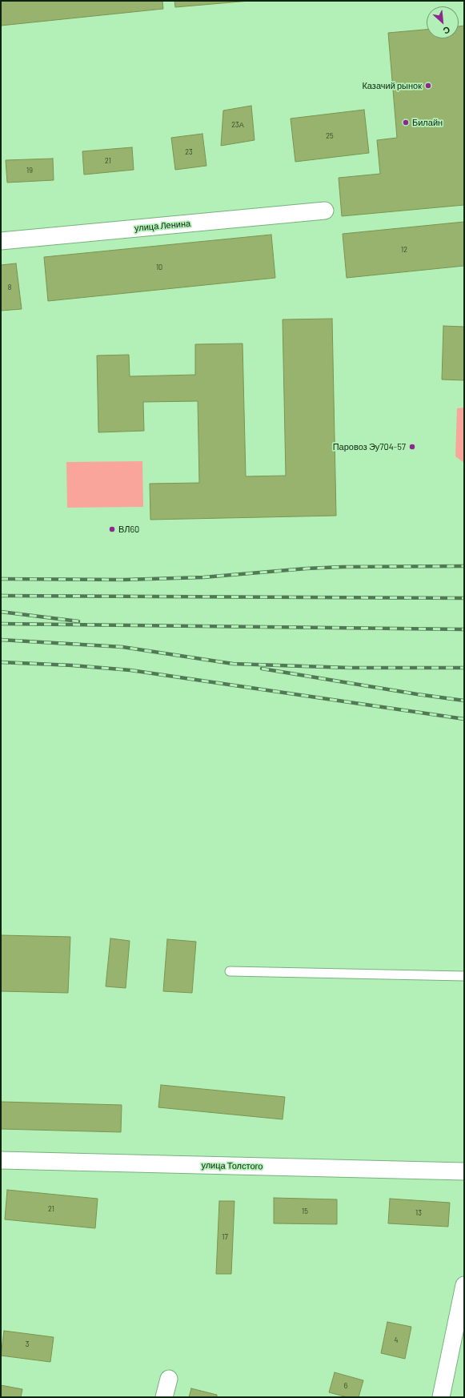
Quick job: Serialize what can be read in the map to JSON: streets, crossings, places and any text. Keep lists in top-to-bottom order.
{
  "streets": {
    "street": ["улица Ленина", "улица Толстого"]
  },
  "places": [
    "Казачий рынок",
    "Билайн",
    "Паровоз Эу704-57",
    "ВЛ60"
  ],
  "house_numbers": [
    "23А",
    "25",
    "23",
    "21",
    "19",
    "12",
    "10",
    "8",
    "21",
    "15",
    "13",
    "17",
    "4",
    "3",
    "6"
  ],
  "north": "bottom right"
}
